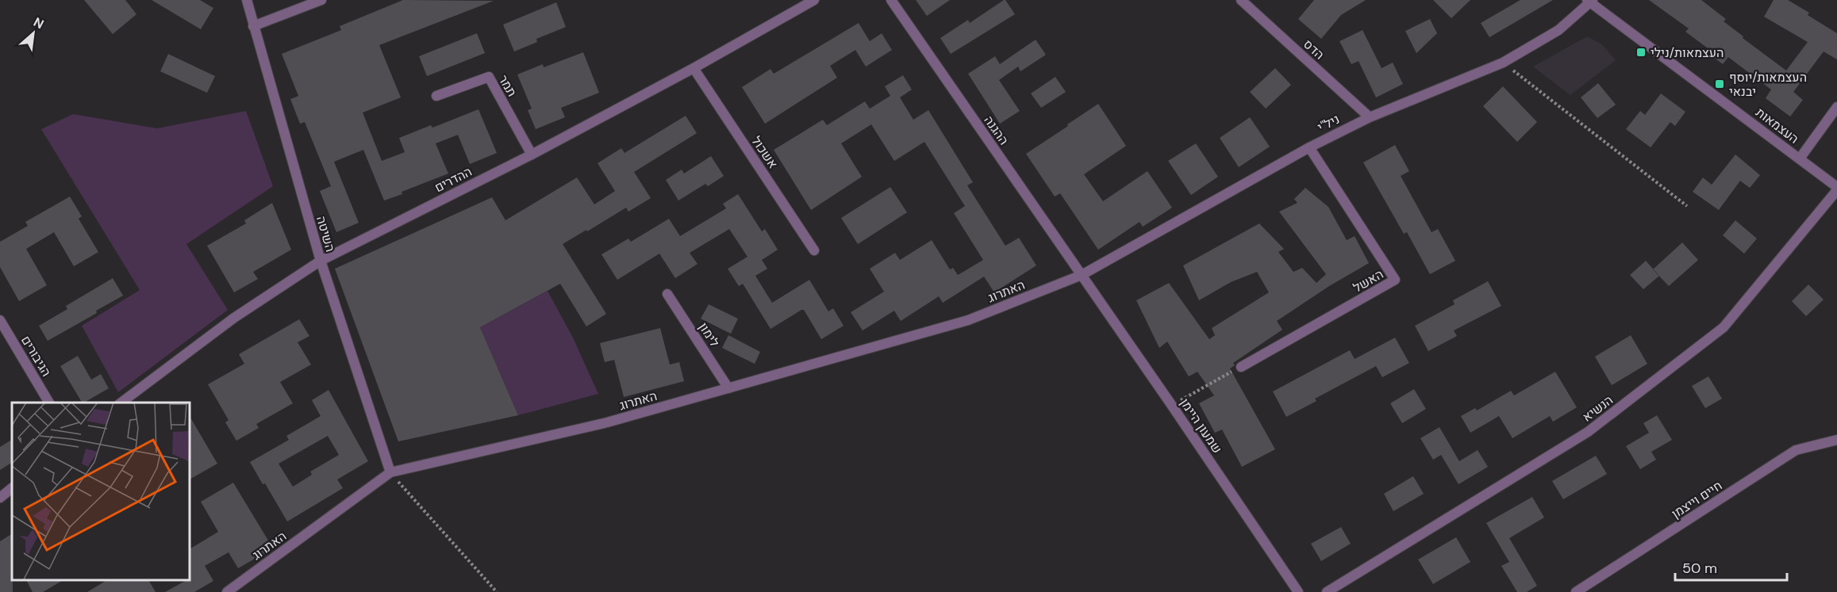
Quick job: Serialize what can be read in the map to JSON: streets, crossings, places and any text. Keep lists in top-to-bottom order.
{
  "streets": {
    "street": [
      "הדס",
      "תמר",
      "ניל\"י",
      "העצמאות",
      "ההגנה",
      "אשכול",
      "ההדרים",
      "השיטה",
      "האשל",
      "האתרוג",
      "לימון",
      "הגיבורים",
      "הנשיא",
      "שמעון היימן",
      "חיים וייצמן"
    ]
  },
  "crossings": [
    ["הדס", "ניל\"י"],
    ["תמר", "ההדרים"],
    ["ניל\"י", "העצמאות"],
    ["ניל\"י", "ההגנה"],
    ["ניל\"י", "האשל"],
    ["ניל\"י", "האתרוג"],
    ["ניל\"י", "שמעון היימן"],
    ["העצמאות", "הנשיא"],
    ["ההגנה", "האתרוג"],
    ["ההגנה", "שמעון היימן"],
    ["אשכול", "ההדרים"],
    ["ההדרים", "השיטה"],
    ["השיטה", "האתרוג"],
    ["האתרוג", "לימון"],
    ["האתרוג", "שמעון היימן"]
  ],
  "places": {
    "transit": ["העצמאות/נילי", "העצמאות/יוסף יבנאי"]
  },
  "scale_bar": "50 m",
  "north": "top right"
}
